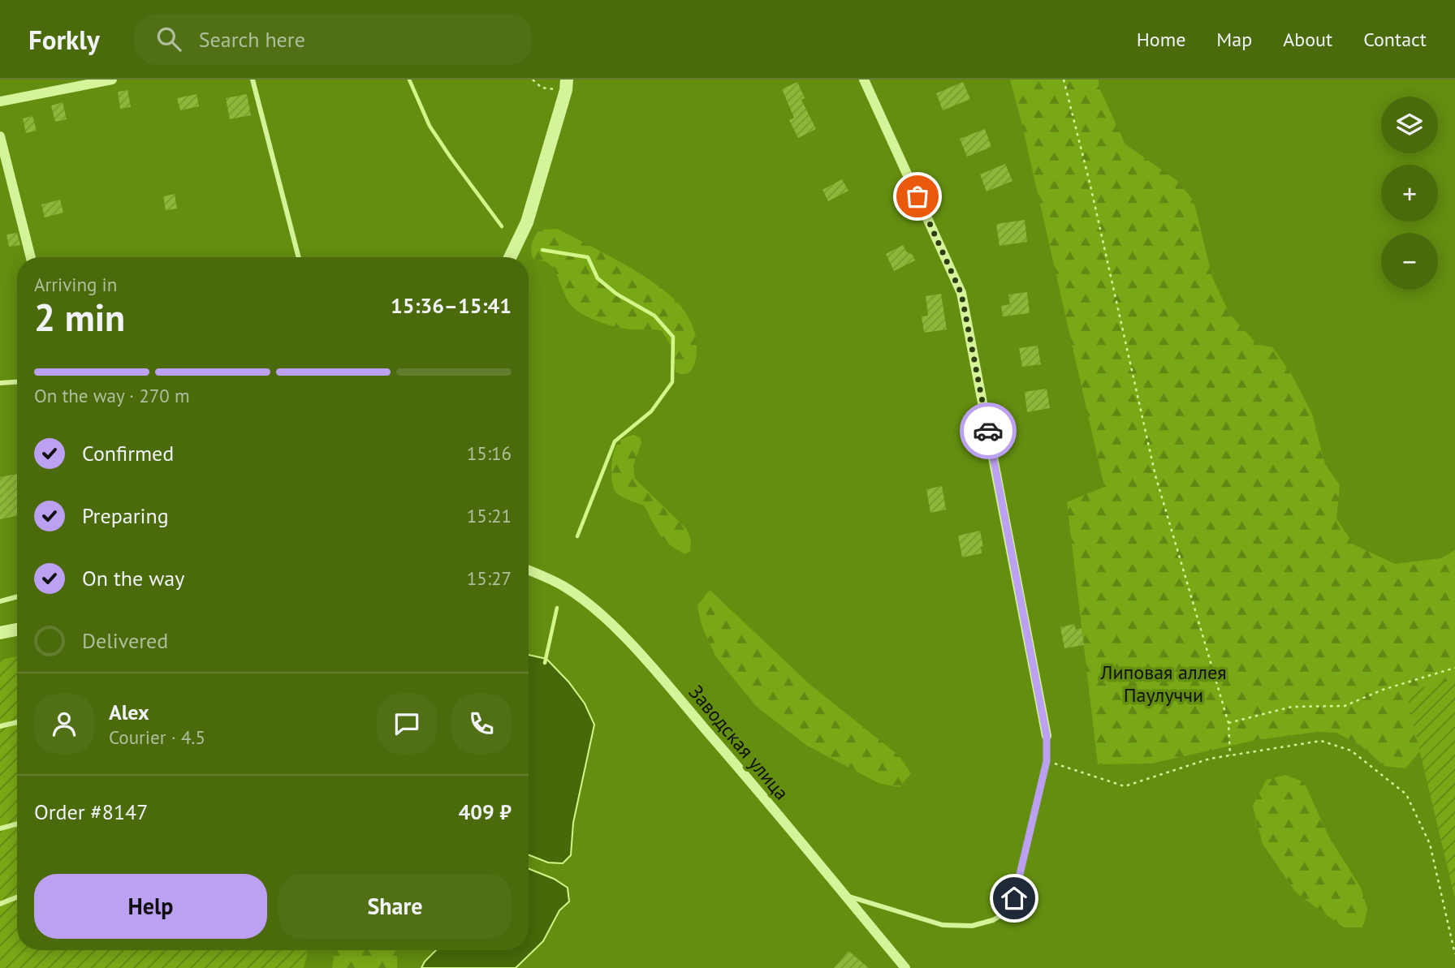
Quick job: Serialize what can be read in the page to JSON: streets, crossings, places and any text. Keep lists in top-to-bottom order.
{
  "streets": {
    "street": ["Заводская улица"]
  },
  "parks": ["Липовая аллея Паулуччи"],
  "page": {
    "header": "Forkly",
    "search": "Search here",
    "nav": [
      "Home",
      "Map",
      "About",
      "Contact"
    ],
    "map_buttons": ["+", "−"],
    "heading": ["2 min", "Arriving in", "15:36–15:41"],
    "panel": [
      "Alex",
      "Courier · 4.5",
      "Order #8147",
      "409 ₽"
    ],
    "bar": "On the way · 270 m",
    "list": [
      ["Confirmed", "15:16"],
      ["Preparing", "15:21"],
      ["On the way", "15:27"],
      "Delivered"
    ],
    "buttons": ["Help", "Share"]
  }
}
